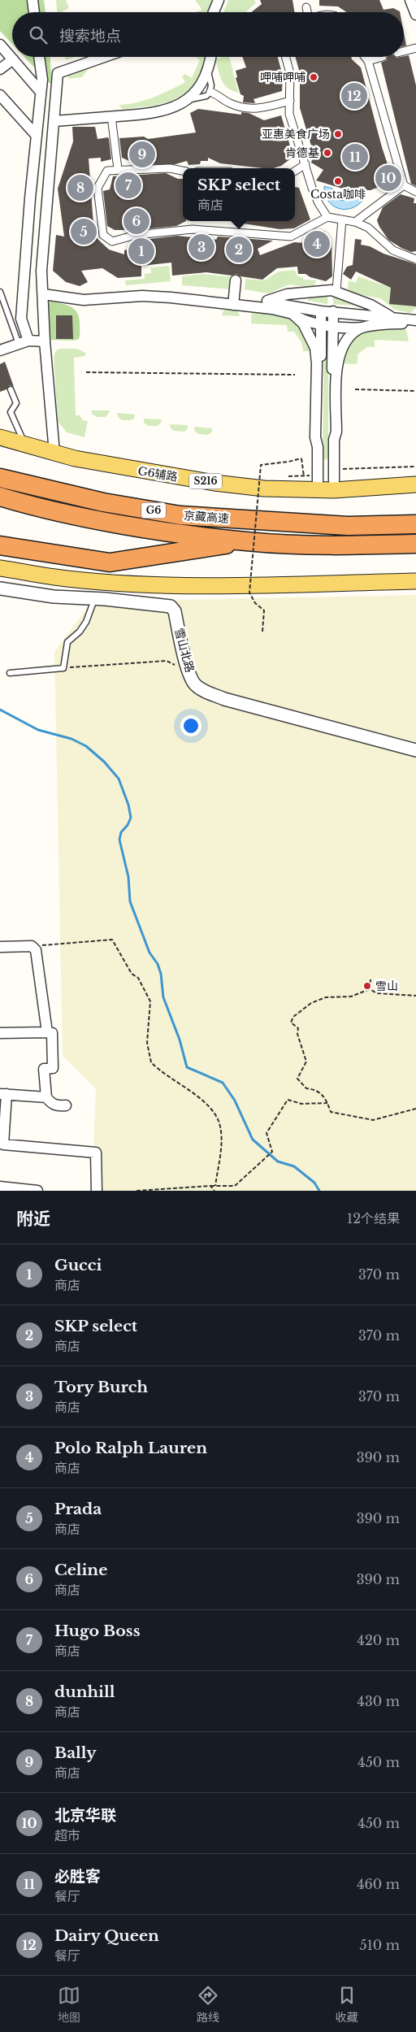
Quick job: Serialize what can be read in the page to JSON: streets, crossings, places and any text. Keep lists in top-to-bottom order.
{
  "streets": {
    "highway": ["G6", "京藏高速"],
    "main road": ["G6辅路", "S216"],
    "street": ["雪山北路"]
  },
  "places": [
    "呷哺呷哺",
    "亚惠美食广场",
    "肯德基",
    "Costa咖啡",
    "雪山"
  ],
  "page": {
    "search": "搜索地点",
    "pins": [
      "12",
      "9",
      "11",
      "10",
      "7",
      "8",
      "6",
      "5",
      "4",
      "3",
      "2",
      "1"
    ],
    "popup": ["SKP select", "商店"],
    "heading": ["附近", "12个结果"],
    "list": [
      {
        "mark": "1",
        "name": "Gucci",
        "note": "商店",
        "value": "370 m"
      },
      {
        "mark": "2",
        "name": "SKP select",
        "note": "商店",
        "value": "370 m"
      },
      {
        "mark": "3",
        "name": "Tory Burch",
        "note": "商店",
        "value": "370 m"
      },
      {
        "mark": "4",
        "name": "Polo Ralph Lauren",
        "note": "商店",
        "value": "390 m"
      },
      {
        "mark": "5",
        "name": "Prada",
        "note": "商店",
        "value": "390 m"
      },
      {
        "mark": "6",
        "name": "Celine",
        "note": "商店",
        "value": "390 m"
      },
      {
        "mark": "7",
        "name": "Hugo Boss",
        "note": "商店",
        "value": "420 m"
      },
      {
        "mark": "8",
        "name": "dunhill",
        "note": "商店",
        "value": "430 m"
      },
      {
        "mark": "9",
        "name": "Bally",
        "note": "商店",
        "value": "450 m"
      },
      {
        "mark": "10",
        "name": "北京华联",
        "note": "超市",
        "value": "450 m"
      },
      {
        "mark": "11",
        "name": "必胜客",
        "note": "餐厅",
        "value": "460 m"
      },
      {
        "mark": "12",
        "name": "Dairy Queen",
        "note": "餐厅",
        "value": "510 m"
      }
    ],
    "nav": ["地图", "路线", "收藏"]
  }
}
